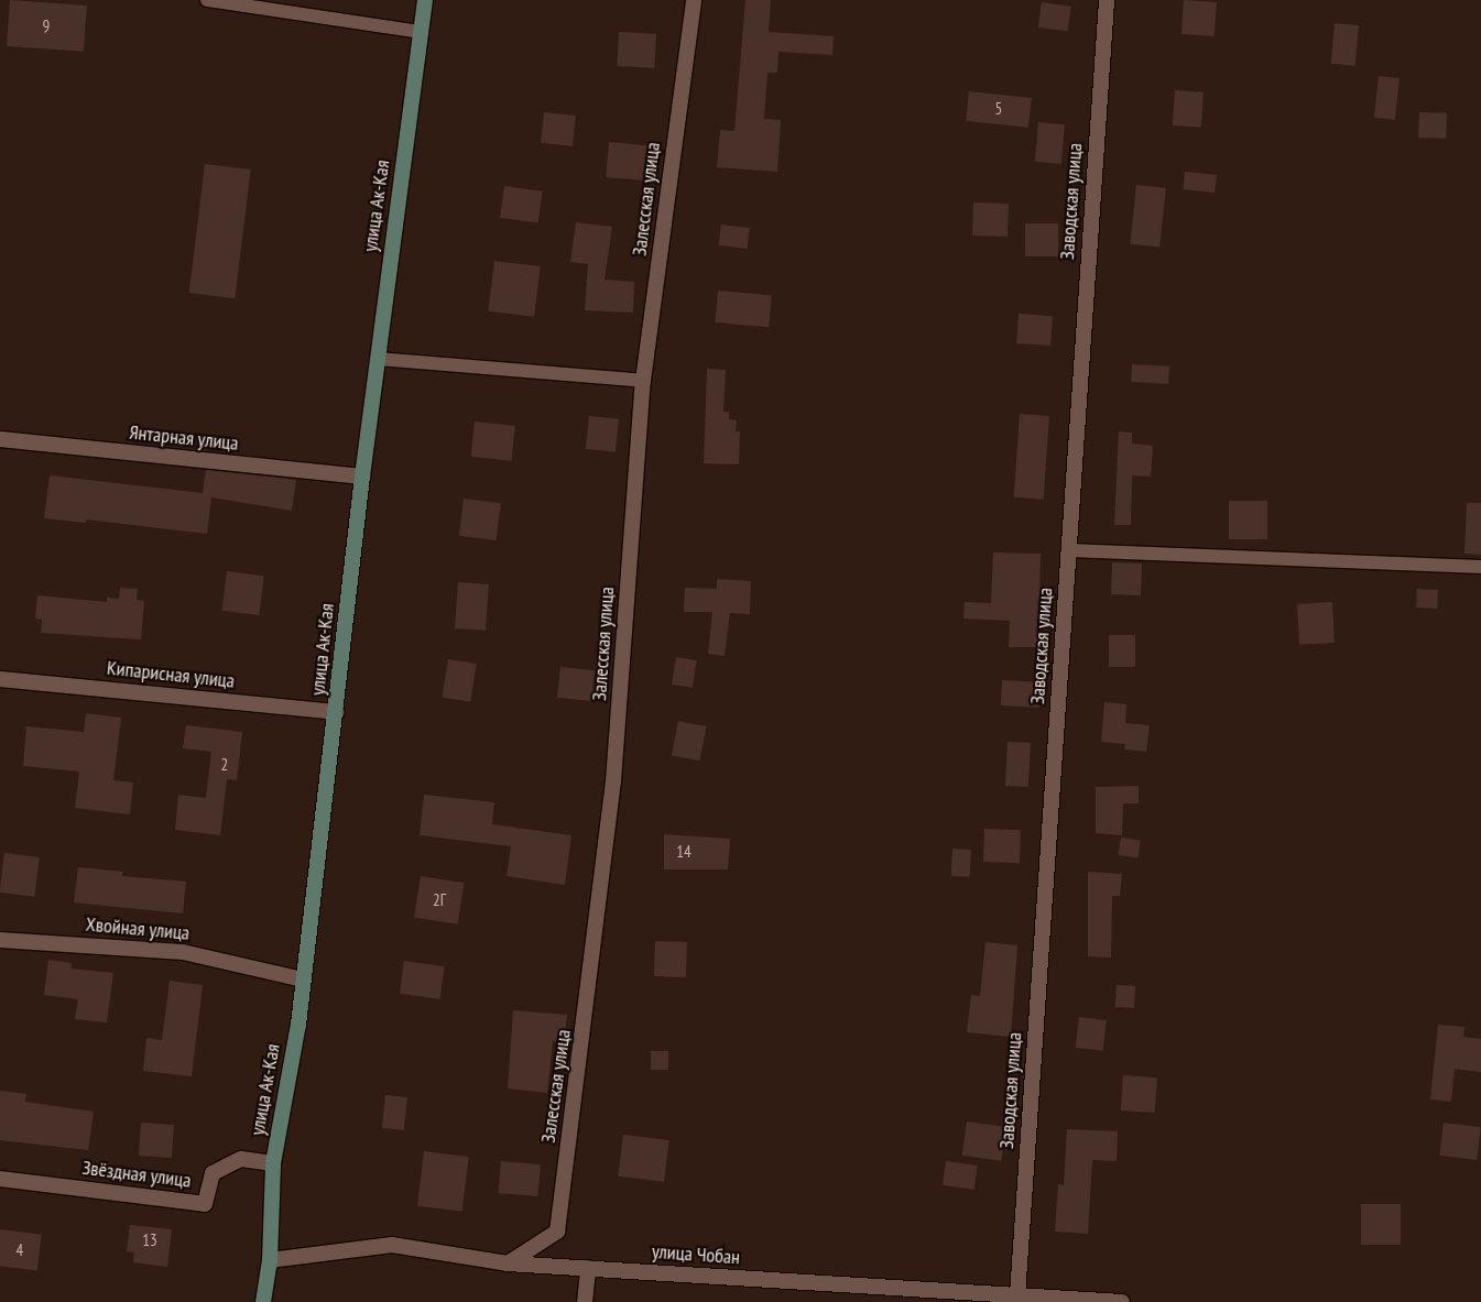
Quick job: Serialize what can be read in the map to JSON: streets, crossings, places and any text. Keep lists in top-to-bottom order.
{
  "streets": {
    "main road": ["улица Ак-Кая"],
    "street": [
      "Залесская улица",
      "Заводская улица",
      "Янтарная улица",
      "Кипарисная улица",
      "Хвойная улица",
      "Звёздная улица",
      "улица Чобан"
    ]
  },
  "crossings": [
    ["Залесская улица", "улица Чобан"],
    ["Заводская улица", "улица Чобан"],
    ["улица Ак-Кая", "Янтарная улица"],
    ["улица Ак-Кая", "Кипарисная улица"],
    ["улица Ак-Кая", "Хвойная улица"],
    ["улица Ак-Кая", "Звёздная улица"],
    ["улица Ак-Кая", "улица Чобан"]
  ],
  "house_numbers": [
    "9",
    "5",
    "2",
    "14",
    "2Г",
    "13",
    "4"
  ]
}
